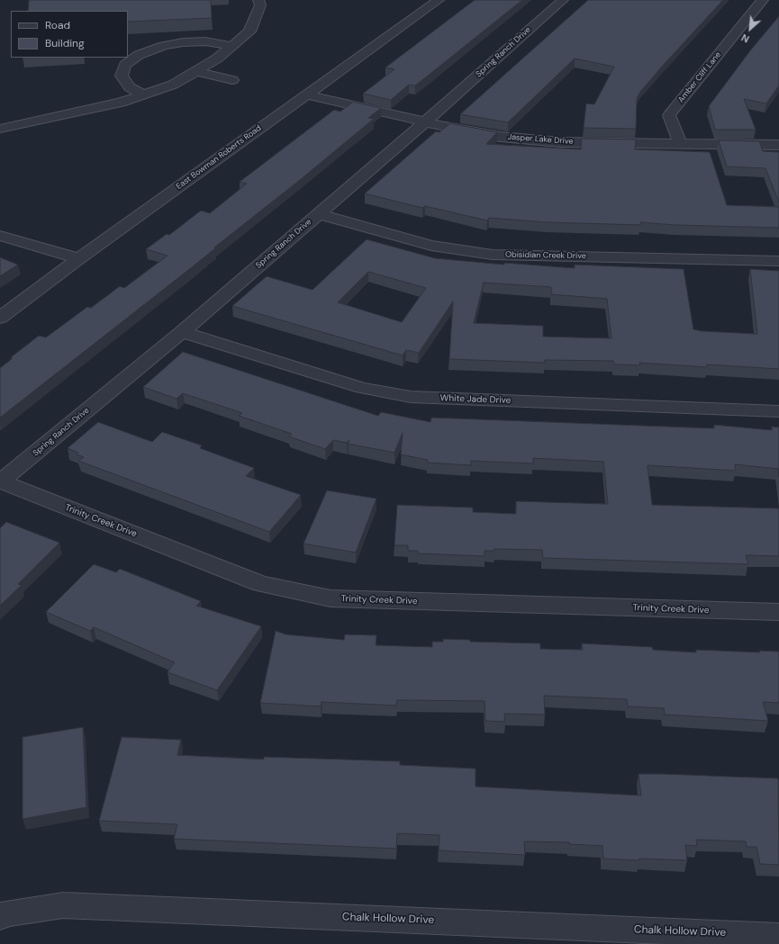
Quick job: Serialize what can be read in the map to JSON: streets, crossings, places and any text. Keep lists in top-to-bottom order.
{
  "streets": {
    "street": [
      "Spring Ranch Drive",
      "Amber Cliff Lane",
      "Jasper Lake Drive",
      "East Bowman Roberts Road",
      "Obisidian Creek Drive",
      "White Jade Drive",
      "Trinity Creek Drive",
      "Chalk Hollow Drive"
    ]
  },
  "crossings": [
    ["Spring Ranch Drive", "Jasper Lake Drive"],
    ["Spring Ranch Drive", "Obisidian Creek Drive"],
    ["Spring Ranch Drive", "White Jade Drive"],
    ["Spring Ranch Drive", "Trinity Creek Drive"],
    ["Amber Cliff Lane", "Jasper Lake Drive"],
    ["Jasper Lake Drive", "East Bowman Roberts Road"]
  ],
  "legend": ["Road", "Building"],
  "north": "bottom left"
}
